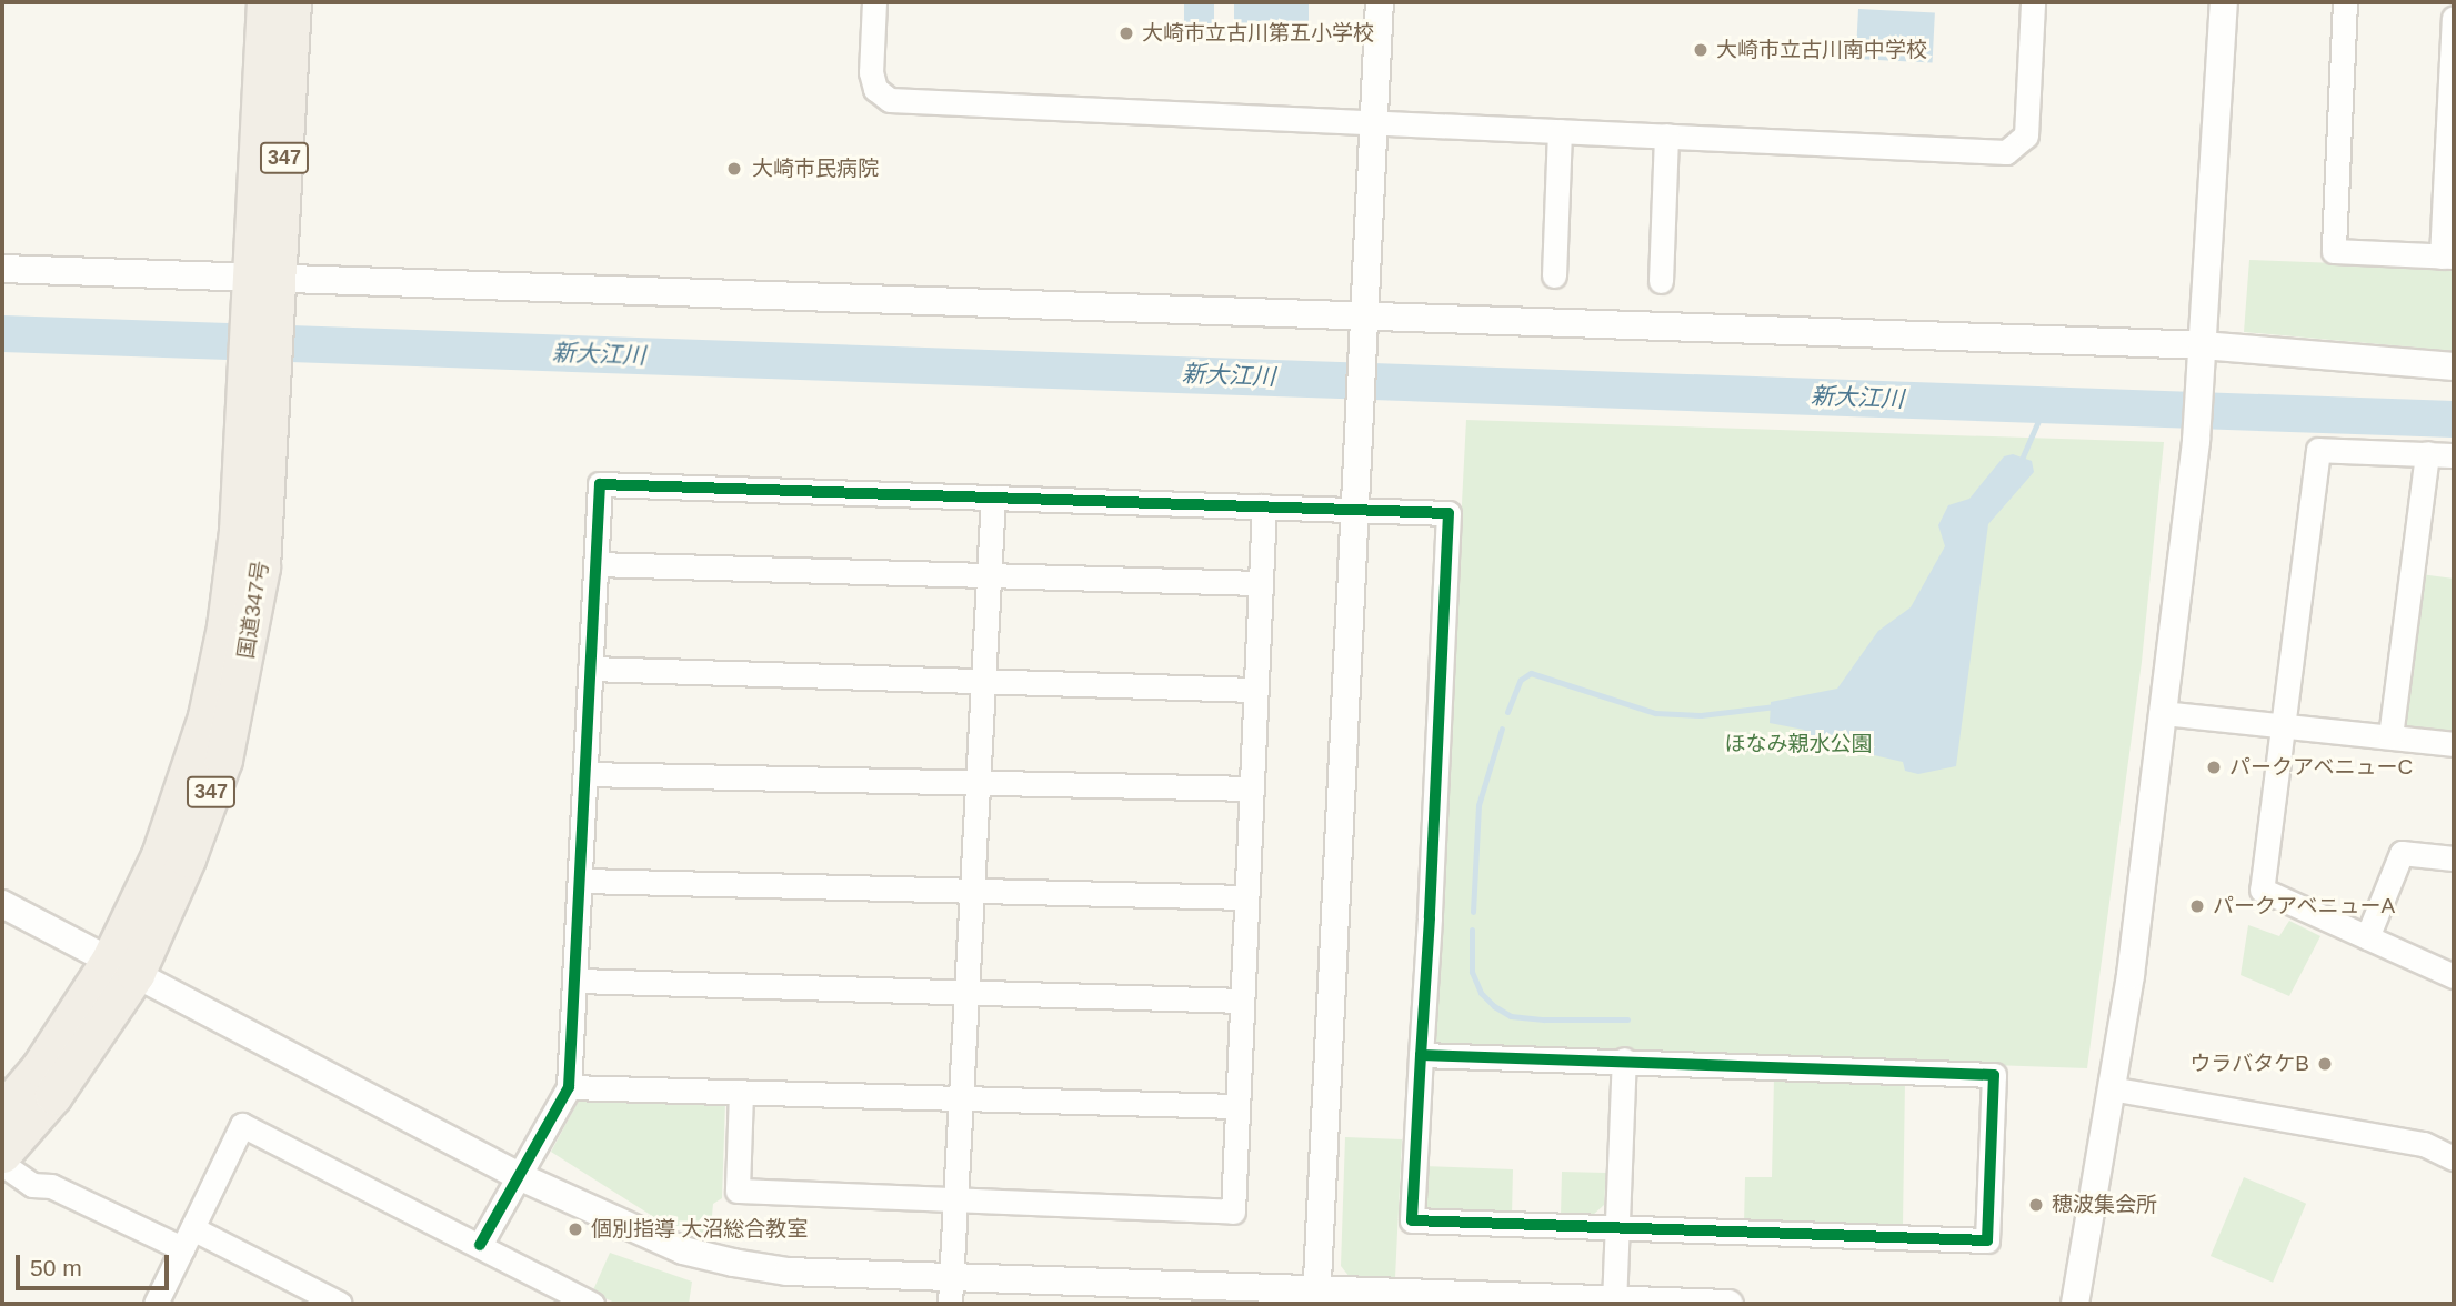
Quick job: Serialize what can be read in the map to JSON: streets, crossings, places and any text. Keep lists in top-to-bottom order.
{
  "streets": {
    "highway": ["347", "国道347号"]
  },
  "water": ["新大江川"],
  "parks": ["ほなみ親水公園"],
  "places": [
    "大崎市立古川第五小学校",
    "大崎市立古川南中学校",
    "大崎市民病院",
    "パークアベニューC",
    "パークアベニューA",
    "ウラバタケB",
    "穂波集会所",
    "個別指導 大沼総合教室"
  ],
  "scale_bar": "50 m"
}
